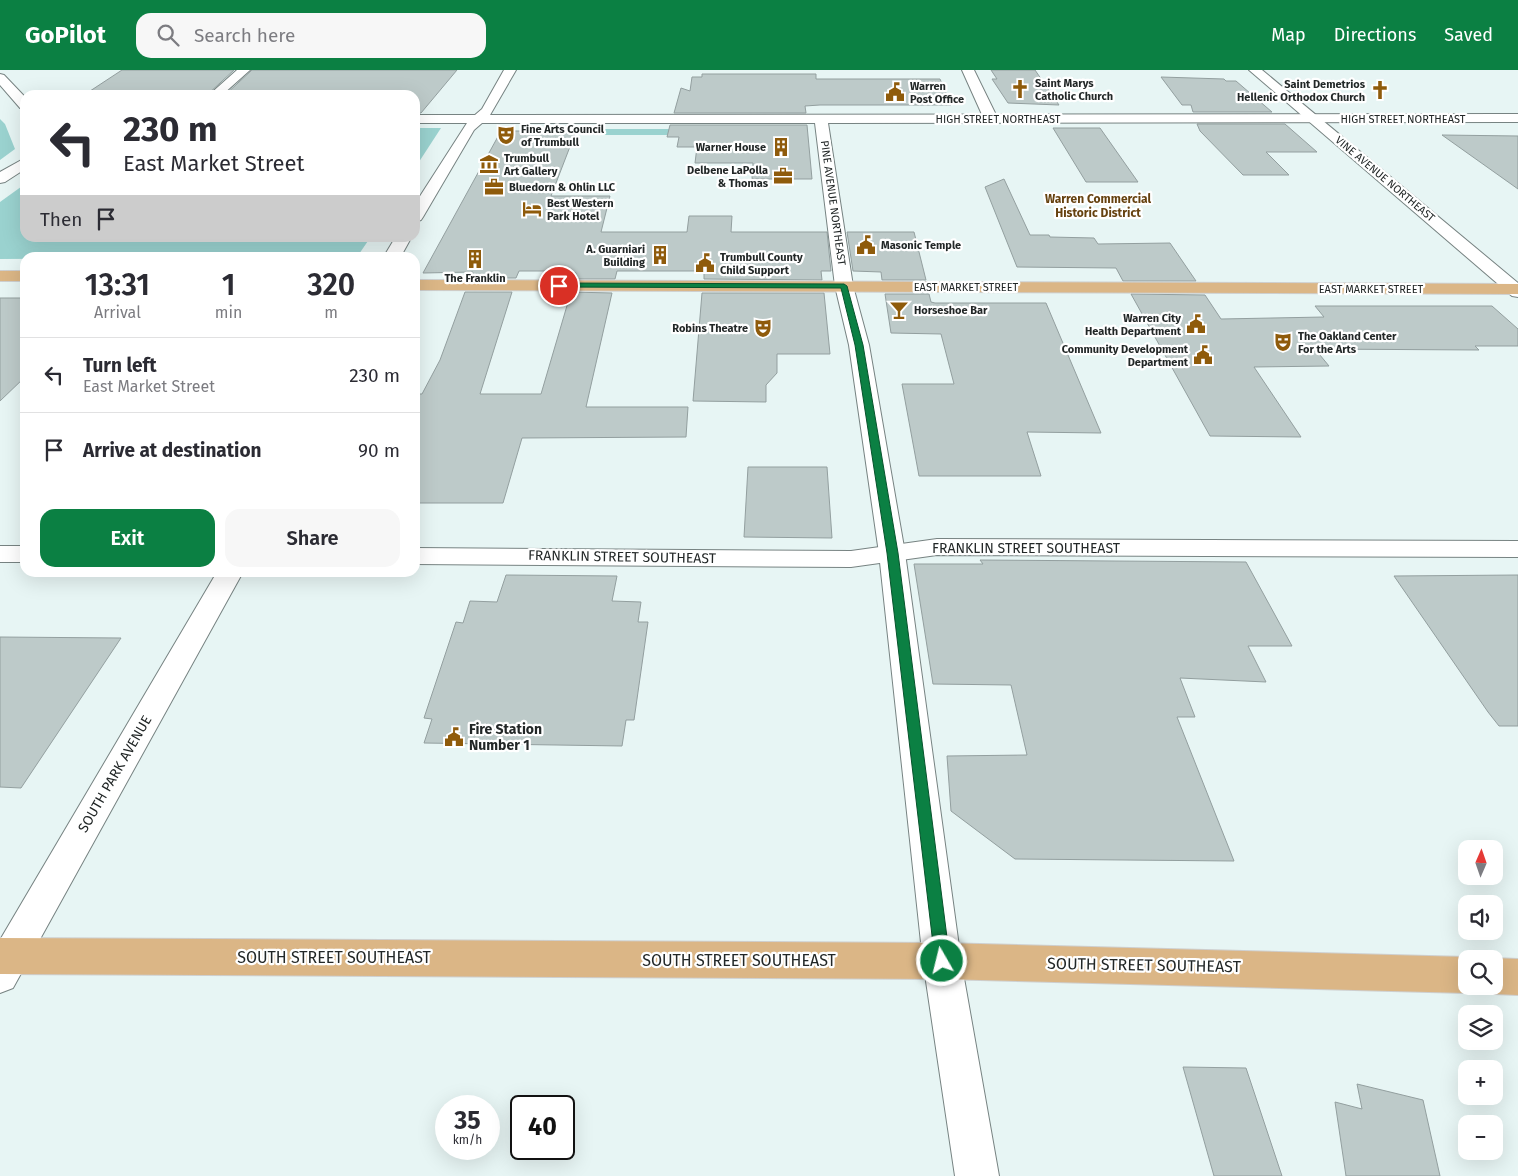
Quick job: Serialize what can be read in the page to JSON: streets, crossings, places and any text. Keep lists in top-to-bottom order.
{
  "streets": {
    "main road": ["EAST MARKET STREET", "SOUTH STREET SOUTHEAST"],
    "street": [
      "HIGH STREET NORTHEAST",
      "VINE AVENUE NORTHEAST",
      "PINE AVENUE NORTHEAST",
      "FRANKLIN STREET SOUTHEAST",
      "SOUTH PARK AVENUE"
    ]
  },
  "crossings": [
    ["HIGH STREET NORTHEAST", "VINE AVENUE NORTHEAST"],
    ["HIGH STREET NORTHEAST", "PINE AVENUE NORTHEAST"],
    ["VINE AVENUE NORTHEAST", "EAST MARKET STREET"],
    ["PINE AVENUE NORTHEAST", "EAST MARKET STREET"],
    ["PINE AVENUE NORTHEAST", "FRANKLIN STREET SOUTHEAST"],
    ["PINE AVENUE NORTHEAST", "SOUTH STREET SOUTHEAST"],
    ["SOUTH PARK AVENUE", "SOUTH STREET SOUTHEAST"]
  ],
  "districts": ["Warren Commercial Historic District"],
  "places": {
    "church": ["Saint Marys Catholic Church", "Saint Demetrios Hellenic Orthodox Church"],
    "public building": [
      "Warren Post Office",
      "Masonic Temple",
      "Trumbull County Child Support",
      "Warren City Health Department",
      "Community Development Department",
      "Fire Station Number 1"
    ],
    "theatre": ["Fine Arts Council of Trumbull", "Robins Theatre", "The Oakland Center For the Arts"],
    "building": ["Warner House", "A. Guarniari Building", "The Franklin"],
    "museum": ["Trumbull Art Gallery"],
    "office": ["Delbene LaPolla & Thomas", "Bluedorn & Ohlin LLC"],
    "hotel": ["Best Western Park Hotel"],
    "bar": ["Horseshoe Bar"]
  },
  "north": "top",
  "page": {
    "header": "GoPilot",
    "search": "Search here",
    "nav": ["Map", "Directions", "Saved"],
    "turn": ["230 m", "East Market Street"],
    "then": "Then",
    "eta": [
      "13:31",
      "Arrival",
      "1",
      "min",
      "320",
      "m"
    ],
    "list": [
      {
        "name": "Turn left",
        "note": "East Market Street",
        "value": "230 m"
      },
      {
        "name": "Arrive at destination",
        "value": "90 m"
      }
    ],
    "buttons": ["Exit", "Share"],
    "map_buttons": ["+", "−"],
    "speed": "35 km/h",
    "limit": "40"
  }
}
